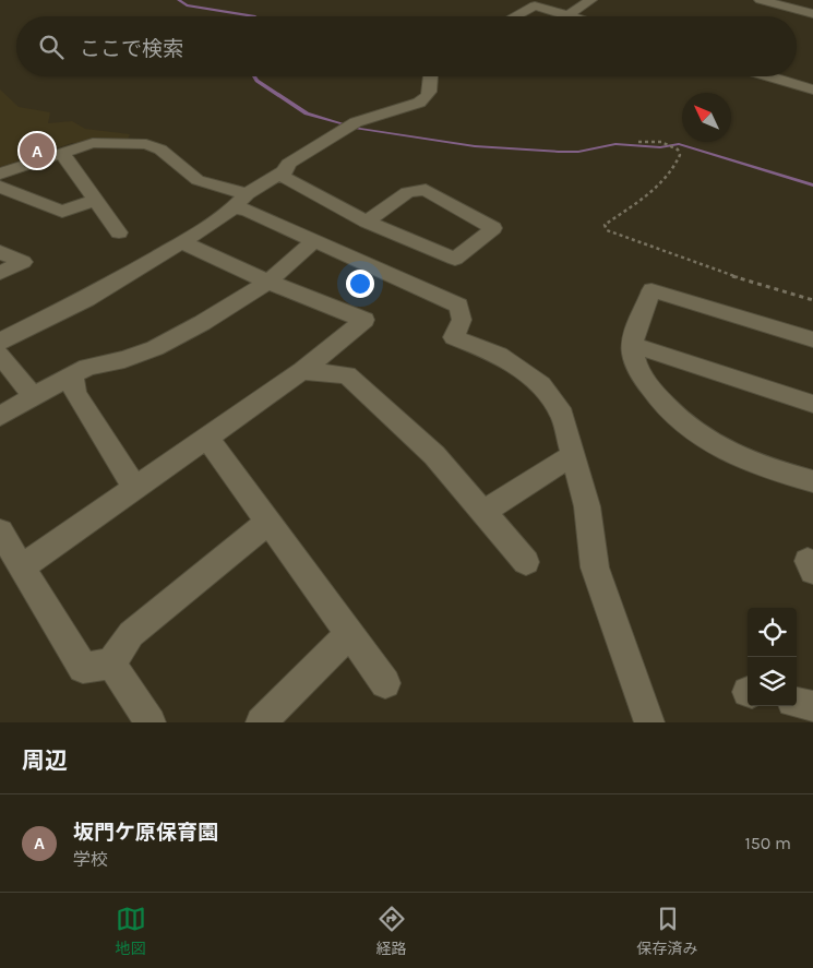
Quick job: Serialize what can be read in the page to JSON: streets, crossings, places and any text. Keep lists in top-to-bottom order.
{
  "north": "top left",
  "page": {
    "search": "ここで検索",
    "pins": "A",
    "heading": "周辺",
    "list": [
      {
        "mark": "A",
        "name": "坂門ケ原保育園",
        "note": "学校",
        "value": "150 m"
      }
    ],
    "nav": ["地図", "経路", "保存済み"]
  }
}
